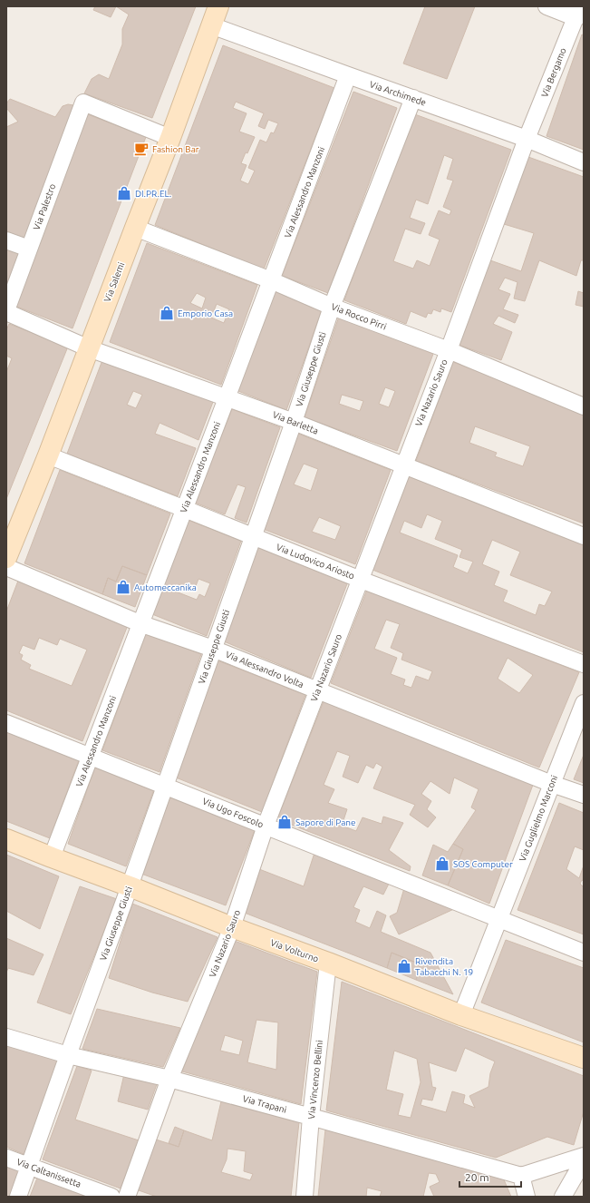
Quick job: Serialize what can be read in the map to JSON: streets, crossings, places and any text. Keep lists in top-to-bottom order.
{
  "streets": {
    "street": [
      "Via Bergamo",
      "Via Archimede",
      "Via Alessandro Manzoni",
      "Via Palestro",
      "Via Salemi",
      "Via Rocco Pirri",
      "Via Giuseppe Giusti",
      "Via Nazario Sauro",
      "Via Barletta",
      "Via Ludovico Ariosto",
      "Via Alessandro Volta",
      "Via Ugo Foscolo",
      "Via Guglielmo Marconi",
      "Via Volturno",
      "Via Vincenzo Bellini",
      "Via Trapani",
      "Via Caltanissetta"
    ]
  },
  "crossings": [
    ["Via Bergamo", "Via Archimede"],
    ["Via Bergamo", "Via Nazario Sauro"],
    ["Via Archimede", "Via Alessandro Manzoni"],
    ["Via Archimede", "Via Salemi"],
    ["Via Archimede", "Via Giuseppe Giusti"],
    ["Via Archimede", "Via Nazario Sauro"],
    ["Via Alessandro Manzoni", "Via Rocco Pirri"],
    ["Via Alessandro Manzoni", "Via Barletta"],
    ["Via Alessandro Manzoni", "Via Ludovico Ariosto"],
    ["Via Alessandro Manzoni", "Via Alessandro Volta"],
    ["Via Alessandro Manzoni", "Via Ugo Foscolo"],
    ["Via Alessandro Manzoni", "Via Volturno"],
    ["Via Palestro", "Via Salemi"],
    ["Via Palestro", "Via Barletta"],
    ["Via Salemi", "Via Rocco Pirri"],
    ["Via Salemi", "Via Barletta"],
    ["Via Salemi", "Via Ludovico Ariosto"],
    ["Via Rocco Pirri", "Via Giuseppe Giusti"],
    ["Via Rocco Pirri", "Via Nazario Sauro"],
    ["Via Giuseppe Giusti", "Via Barletta"],
    ["Via Giuseppe Giusti", "Via Ludovico Ariosto"],
    ["Via Giuseppe Giusti", "Via Alessandro Volta"],
    ["Via Giuseppe Giusti", "Via Ugo Foscolo"],
    ["Via Giuseppe Giusti", "Via Volturno"],
    ["Via Giuseppe Giusti", "Via Trapani"],
    ["Via Giuseppe Giusti", "Via Caltanissetta"],
    ["Via Nazario Sauro", "Via Barletta"],
    ["Via Nazario Sauro", "Via Ludovico Ariosto"],
    ["Via Nazario Sauro", "Via Alessandro Volta"],
    ["Via Nazario Sauro", "Via Ugo Foscolo"],
    ["Via Nazario Sauro", "Via Volturno"],
    ["Via Nazario Sauro", "Via Trapani"],
    ["Via Alessandro Volta", "Via Guglielmo Marconi"],
    ["Via Ugo Foscolo", "Via Guglielmo Marconi"],
    ["Via Guglielmo Marconi", "Via Volturno"],
    ["Via Volturno", "Via Vincenzo Bellini"],
    ["Via Vincenzo Bellini", "Via Trapani"]
  ],
  "places": {
    "cafe": ["Fashion Bar"],
    "shop": [
      "DI.PR.EL.",
      "Emporio Casa",
      "Automeccanika",
      "Sapore di Pane",
      "SOS Computer",
      "Rivendita Tabacchi N. 19"
    ]
  },
  "scale_bar": "20 m"
}
